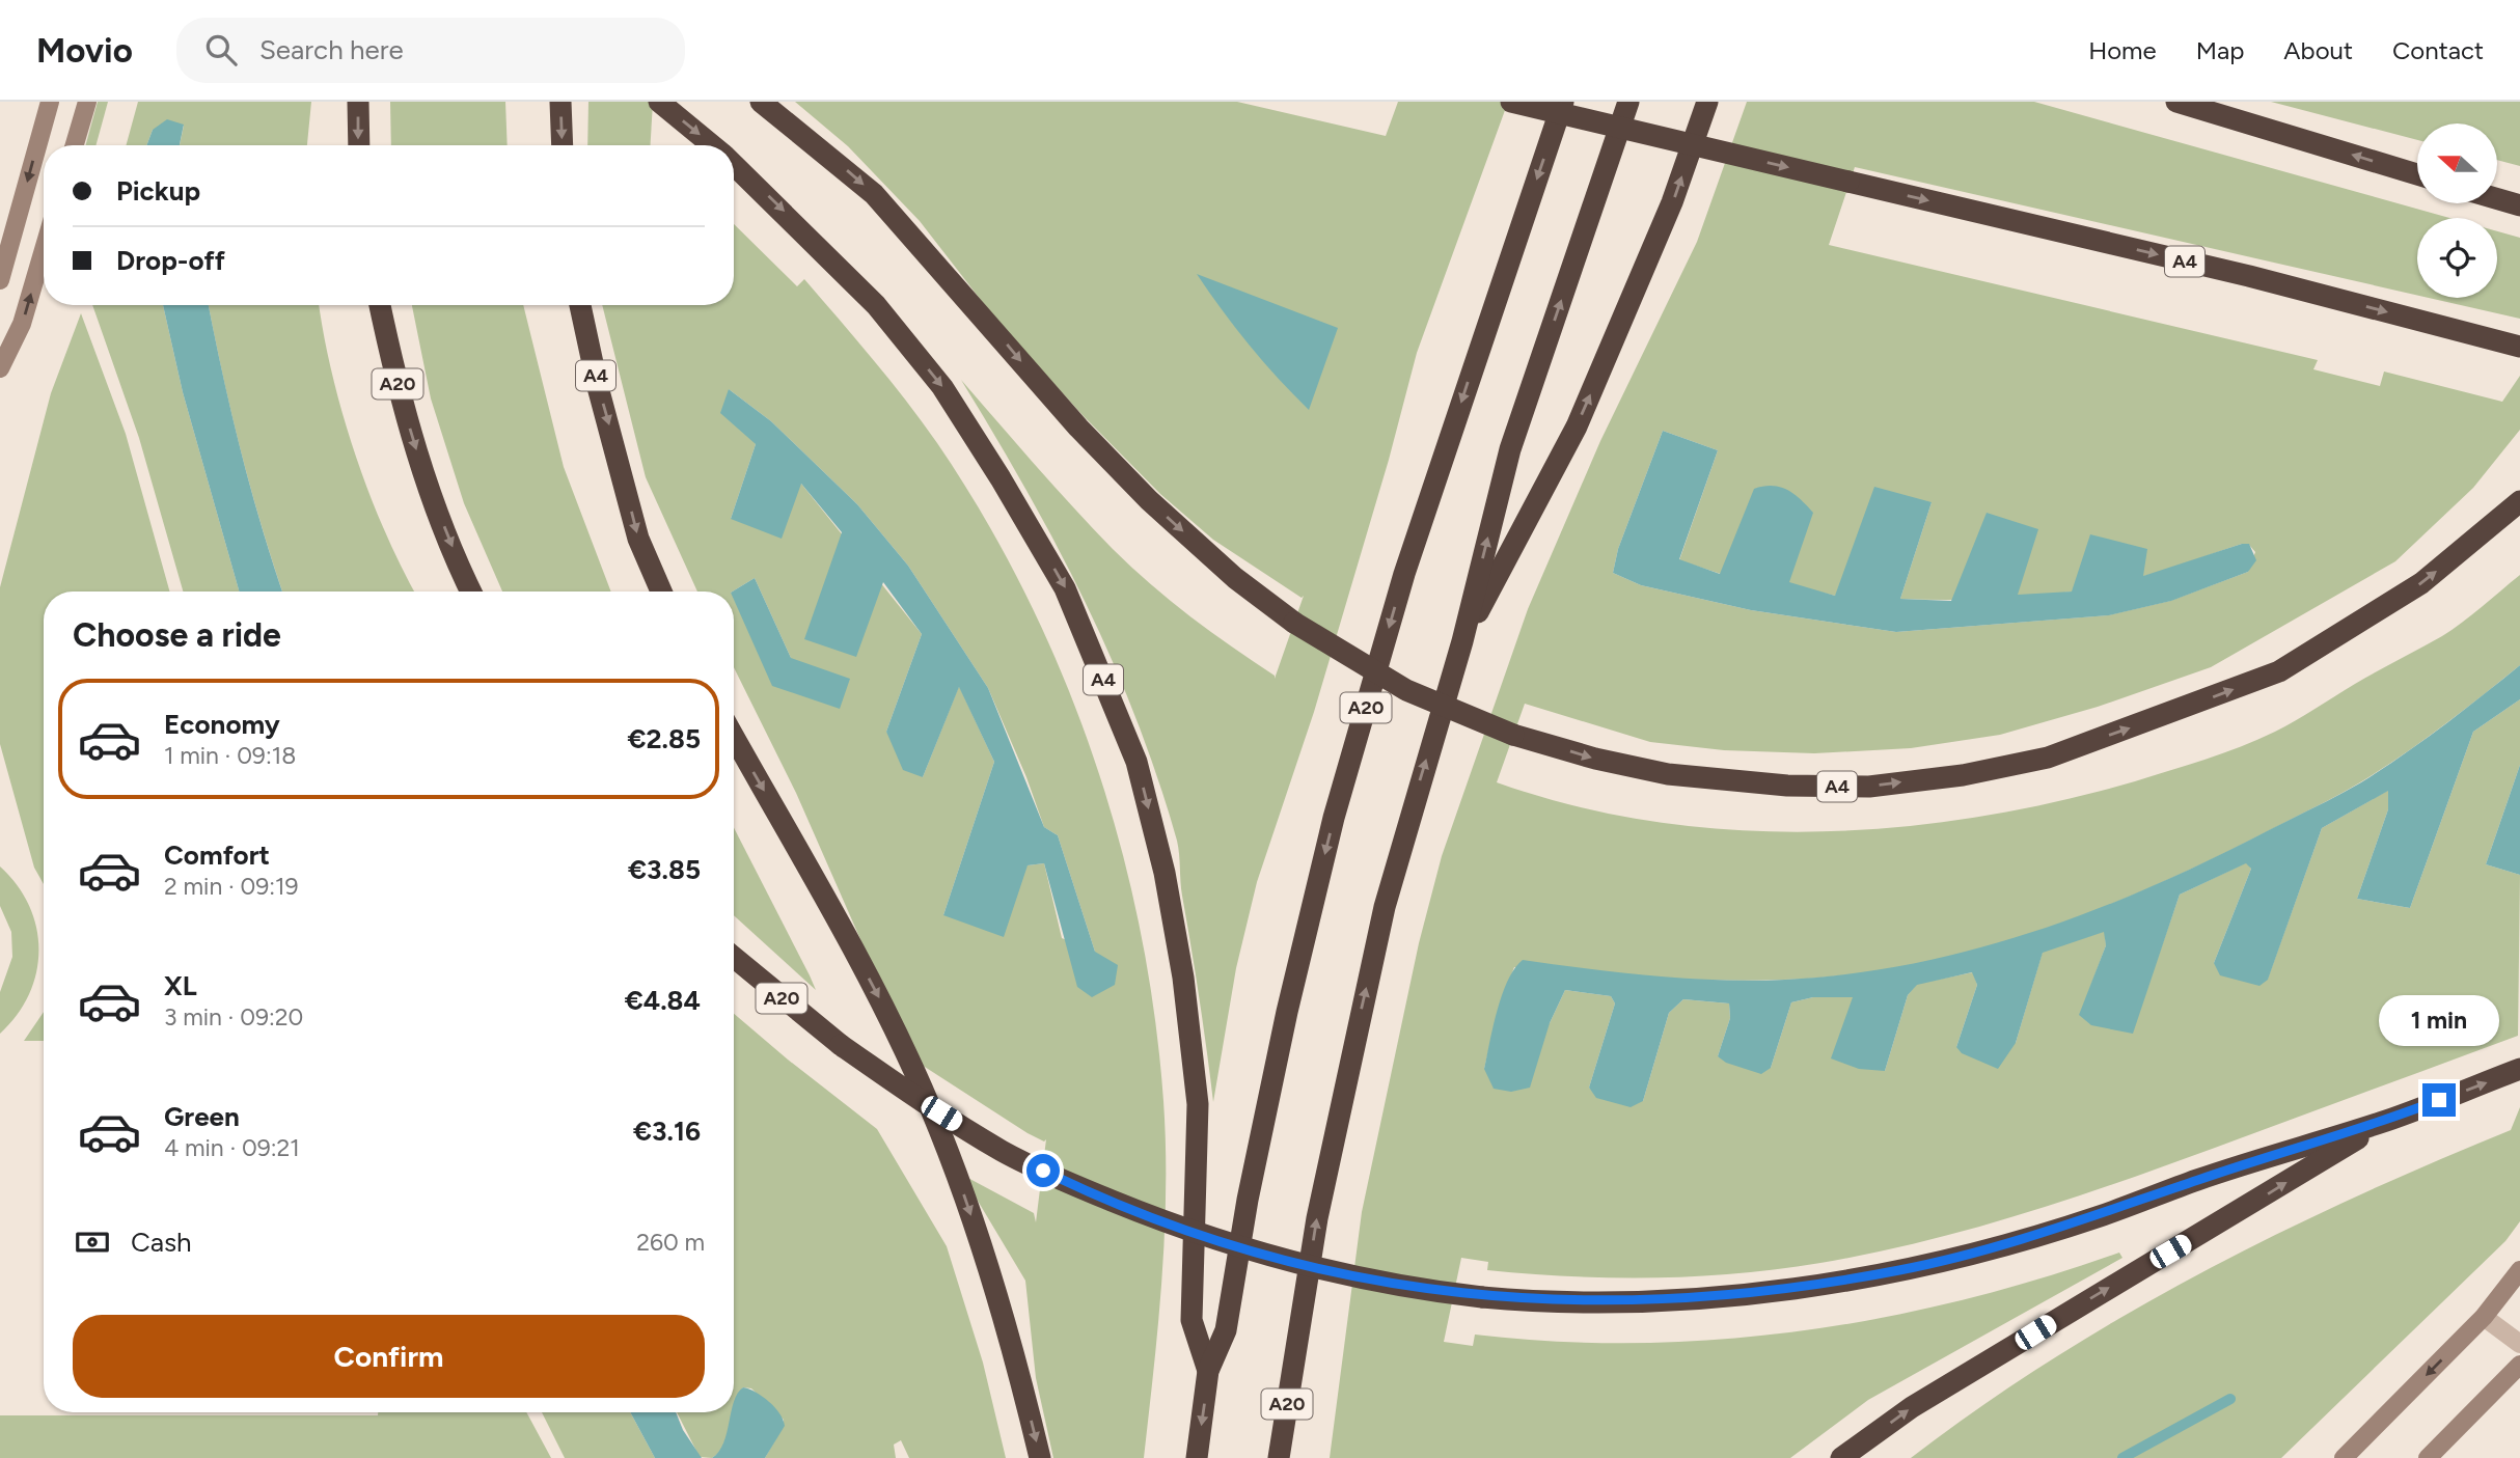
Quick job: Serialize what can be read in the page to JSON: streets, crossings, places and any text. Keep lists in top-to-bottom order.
{
  "streets": {
    "highway": ["A4", "A20"]
  },
  "crossings": [
    ["A4", "A20"]
  ],
  "north": "left",
  "page": {
    "header": "Movio",
    "search": "Search here",
    "nav": [
      "Home",
      "Map",
      "About",
      "Contact"
    ],
    "banner": ["Pickup", "Drop-off"],
    "heading": "Choose a ride",
    "list": [
      {
        "name": "Economy",
        "note": "1 min · 09:18",
        "value": "€2.85"
      },
      {
        "name": "Comfort",
        "note": "2 min · 09:19",
        "value": "€3.85"
      },
      {
        "name": "XL",
        "note": "3 min · 09:20",
        "value": "€4.84"
      },
      {
        "name": "Green",
        "note": "4 min · 09:21",
        "value": "€3.16"
      }
    ],
    "bubble": "1 min",
    "pay": ["Cash", "260 m"],
    "buttons": "Confirm"
  }
}
